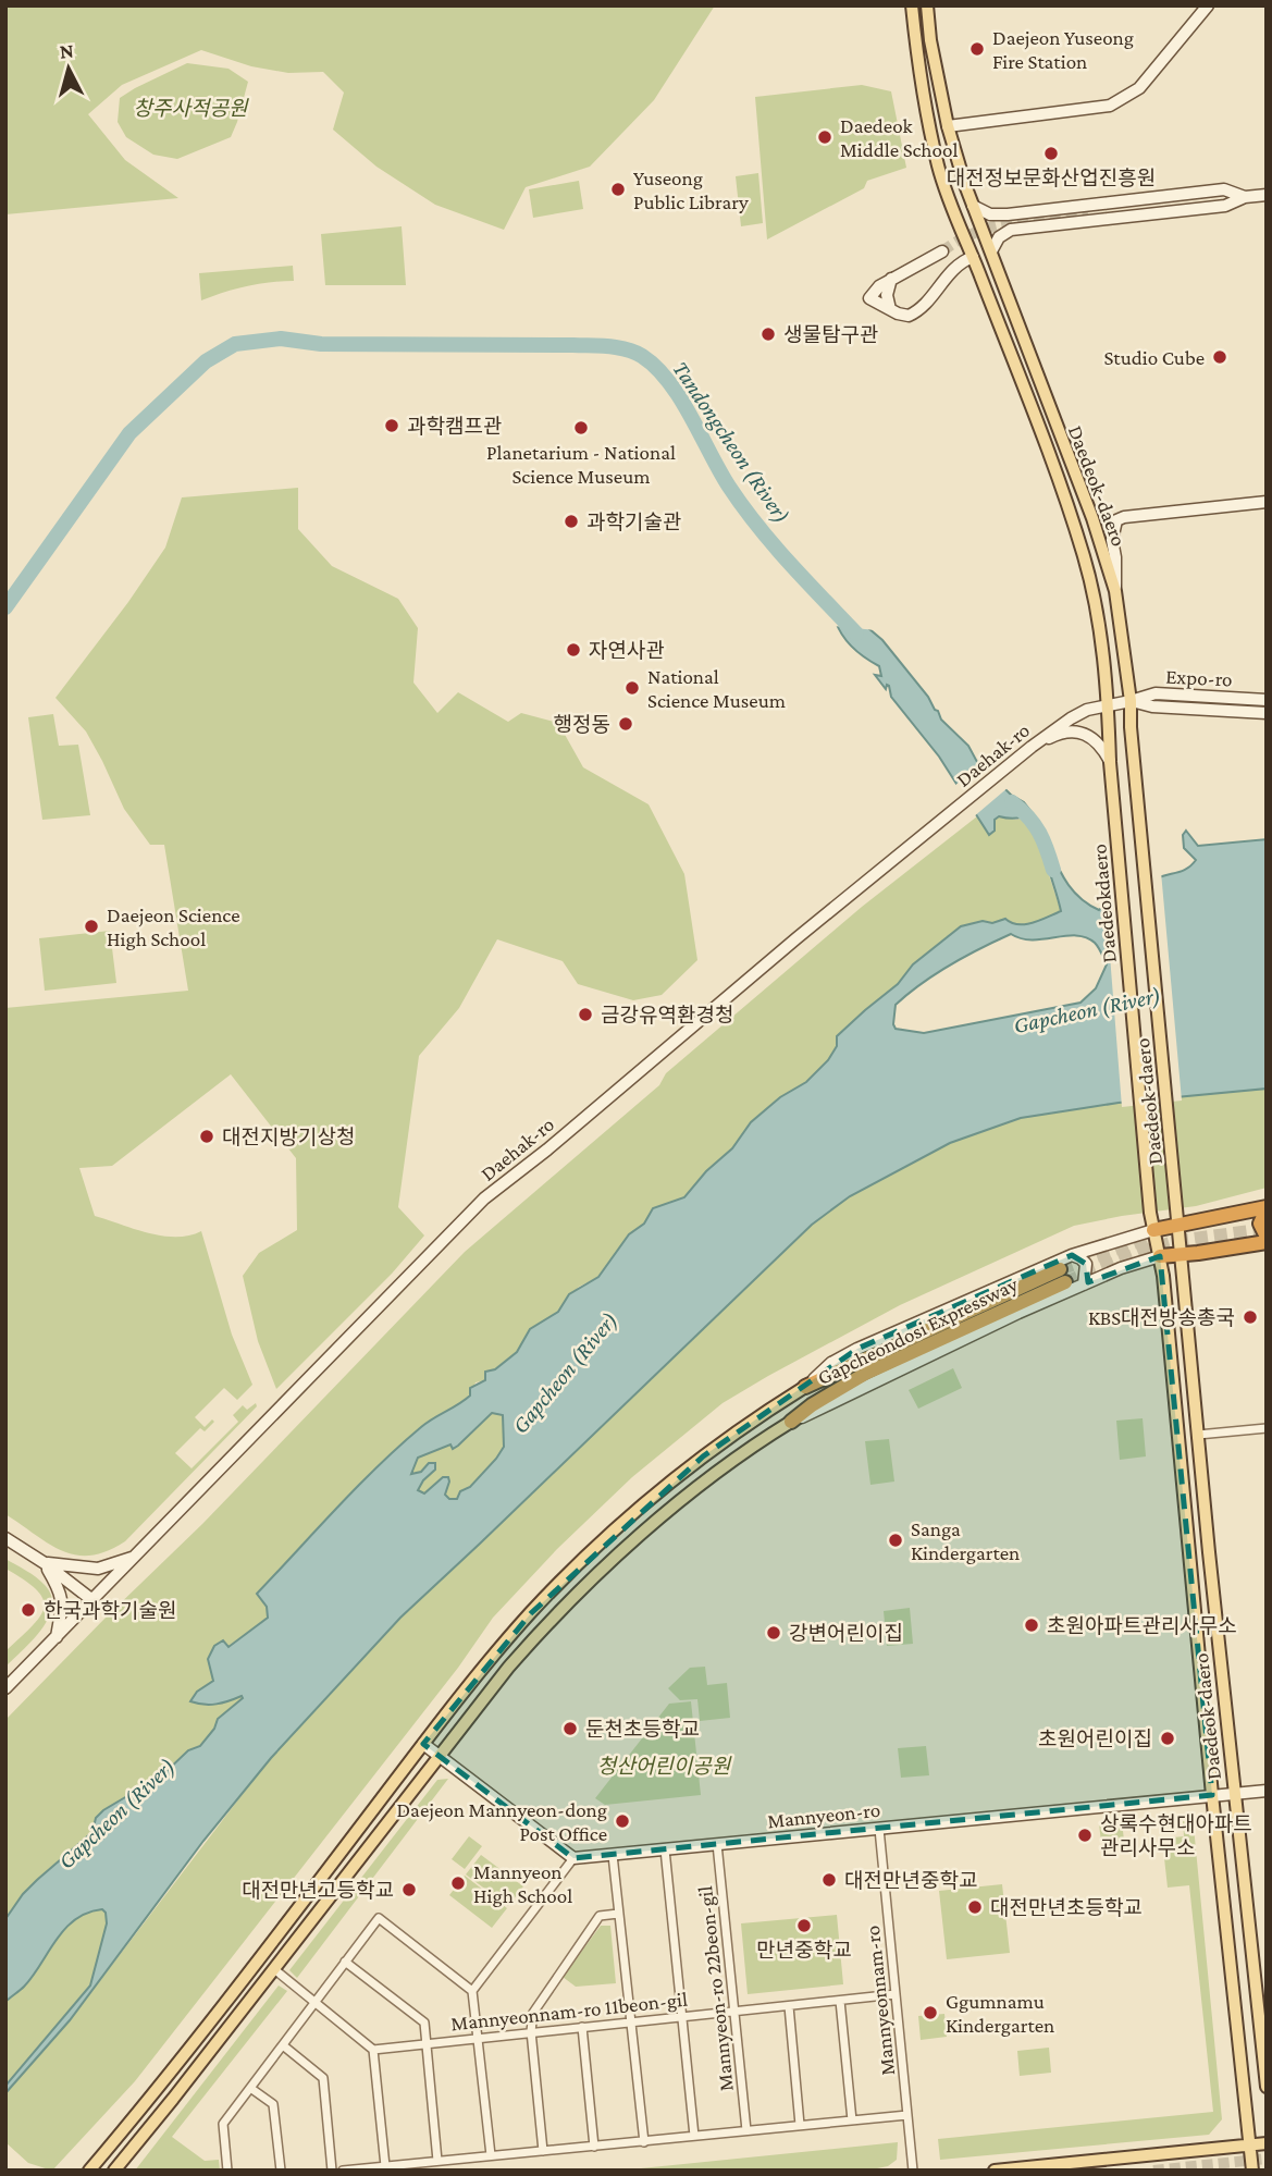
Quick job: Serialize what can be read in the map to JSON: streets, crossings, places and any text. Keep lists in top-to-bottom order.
{
  "streets": {
    "highway": ["Gapcheondosi Expressway"],
    "main road": ["Daedeok-daero", "Daedeokdaero"],
    "street": [
      "Expo-ro",
      "Daehak-ro",
      "Mannyeon-ro",
      "Mannyeon-ro 22beon-gil",
      "Mannyeonnam-ro",
      "Mannyeonnam-ro 11beon-gil"
    ]
  },
  "crossings": [
    ["Daedeok-daero", "Expo-ro"],
    ["Daedeok-daero", "Daehak-ro"],
    ["Daedeok-daero", "Daedeokdaero"],
    ["Daedeok-daero", "Mannyeon-ro"],
    ["Expo-ro", "Daehak-ro"],
    ["Mannyeon-ro", "Mannyeon-ro 22beon-gil"],
    ["Mannyeon-ro", "Mannyeonnam-ro"],
    ["Mannyeon-ro 22beon-gil", "Mannyeonnam-ro 11beon-gil"],
    ["Mannyeonnam-ro", "Mannyeonnam-ro 11beon-gil"]
  ],
  "water": ["Tandongcheon (River)", "Gapcheon (River)"],
  "parks": ["창주사적공원", "청산어린이공원"],
  "places": [
    "Daejeon Yuseong Fire Station",
    "Daedeok Middle School",
    "대전정보문화산업진흥원",
    "Yuseong Public Library",
    "생물탐구관",
    "Studio Cube",
    "과학캠프관",
    "Planetarium - National Science Museum",
    "과학기술관",
    "자연사관",
    "National Science Museum",
    "행정동",
    "Daejeon Science High School",
    "금강유역환경청",
    "대전지방기상청",
    "KBS대전방송총국",
    "Sanga Kindergarten",
    "한국과학기술원",
    "초원아파트관리사무소",
    "강변어린이집",
    "둔천초등학교",
    "초원어린이집",
    "Daejeon Mannyeon-dong Post Office",
    "상록수현대아파트 관리사무소",
    "대전만년중학교",
    "Mannyeon High School",
    "대전만년고등학교",
    "대전만년초등학교",
    "만년중학교",
    "Ggumnamu Kindergarten"
  ],
  "north": "top"
}
